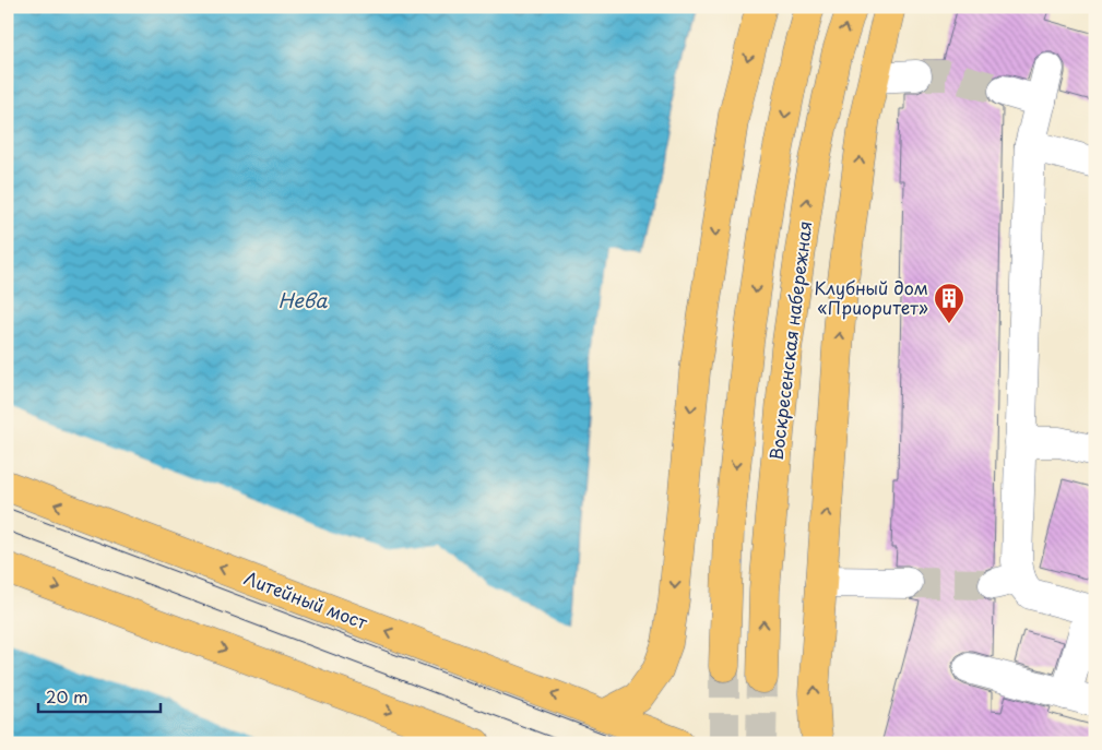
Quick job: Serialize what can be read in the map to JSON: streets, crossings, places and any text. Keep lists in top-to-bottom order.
{
  "streets": {
    "main road": ["Воскресенская набережная", "Литейный мост"]
  },
  "water": ["Нева"],
  "places": {
    "building": ["Клубный дом «Приоритет»"]
  },
  "scale_bar": "20 m"
}
